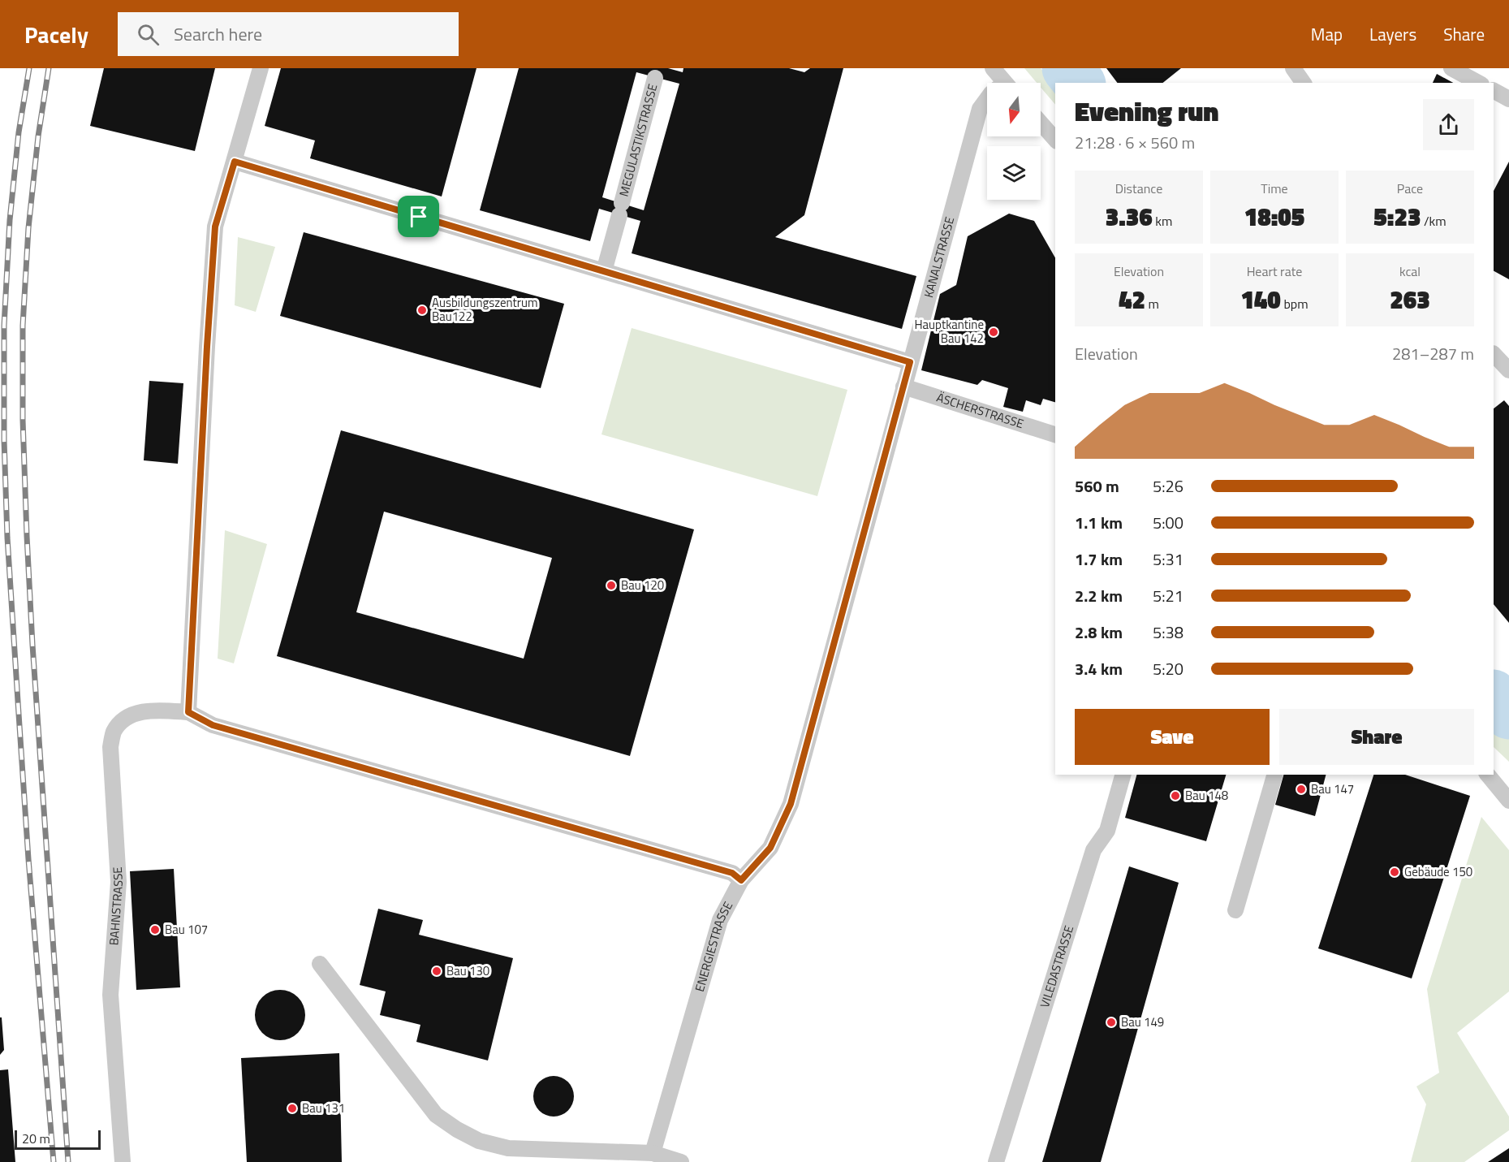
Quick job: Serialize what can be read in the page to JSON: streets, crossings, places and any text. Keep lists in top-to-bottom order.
{
  "streets": {
    "lane": [
      "MEGULASTIKSTRASSE",
      "KANALSTRASSE",
      "ÄSCHERSTRASSE",
      "BAHNSTRASSE",
      "ENERGIESTRASSE",
      "VILEDASTRASSE"
    ]
  },
  "crossings": [
    ["KANALSTRASSE", "ÄSCHERSTRASSE"],
    ["KANALSTRASSE", "ENERGIESTRASSE"]
  ],
  "places": [
    "Ausbildungszentrum Bau122",
    "Hauptkantine Bau 142",
    "Bau 120",
    "Bau 147",
    "Bau 148",
    "Gebäude 150",
    "Bau 107",
    "Bau 130",
    "Bau 149",
    "Bau 131"
  ],
  "scale_bar": "20 m",
  "north": "bottom",
  "page": {
    "header": "Pacely",
    "search": "Search here",
    "nav": ["Map", "Layers", "Share"],
    "heading": ["Evening run", "21:28 · 6 × 560 m"],
    "stats": [
      ["Distance", "3.36 km"],
      ["Time", "18:05"],
      ["Pace", "5:23 /km"],
      ["Elevation", "42 m"],
      ["Heart rate", "140 bpm"],
      ["kcal", "263"]
    ],
    "chart": ["Elevation", "281–287 m"],
    "list": [
      {
        "name": "560 m",
        "note": "5:26"
      },
      {
        "name": "1.1 km",
        "note": "5:00"
      },
      {
        "name": "1.7 km",
        "note": "5:31"
      },
      {
        "name": "2.2 km",
        "note": "5:21"
      },
      {
        "name": "2.8 km",
        "note": "5:38"
      },
      {
        "name": "3.4 km",
        "note": "5:20"
      }
    ],
    "buttons": ["Save", "Share"],
    "scale": "20 m"
  }
}
